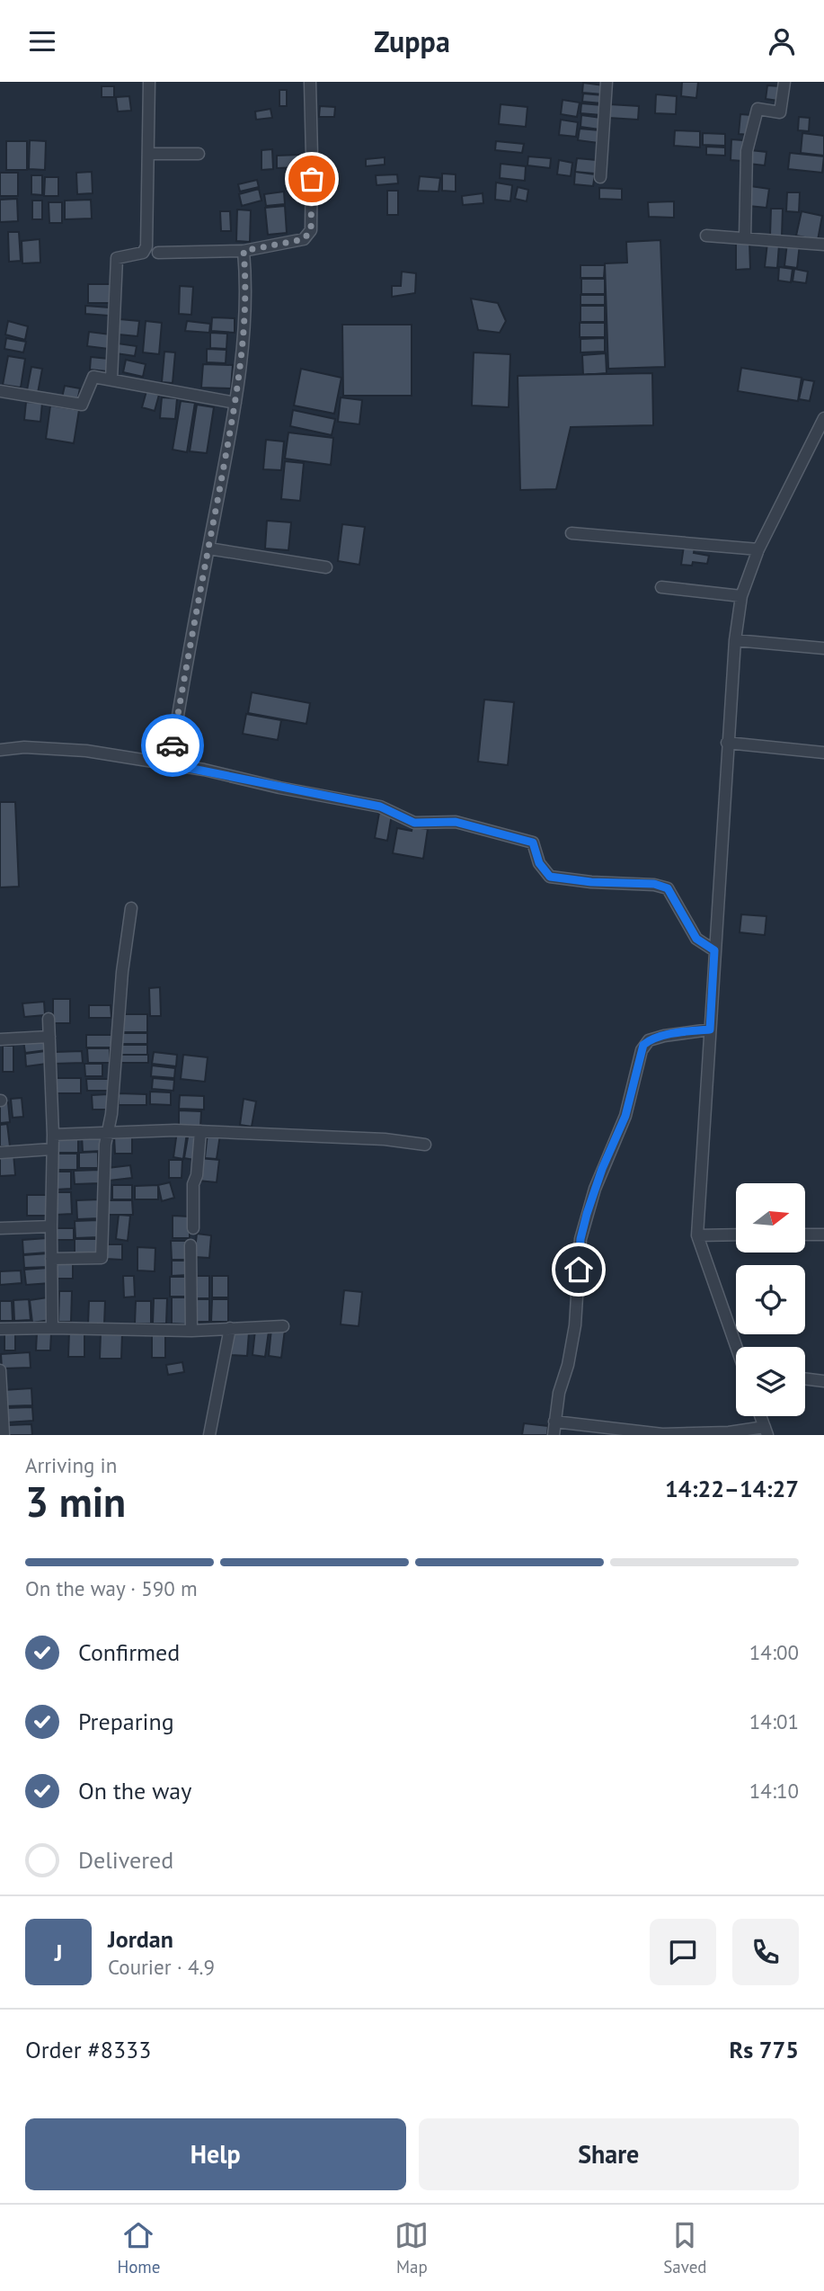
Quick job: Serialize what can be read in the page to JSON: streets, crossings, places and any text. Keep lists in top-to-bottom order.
{
  "north": "right",
  "page": {
    "header": "Zuppa",
    "heading": ["3 min", "Arriving in", "14:22–14:27"],
    "panel": [
      "Jordan",
      "Courier · 4.9",
      "Order #8333",
      "Rs 775"
    ],
    "bar": "On the way · 590 m",
    "list": [
      ["Confirmed", "14:00"],
      ["Preparing", "14:01"],
      ["On the way", "14:10"],
      "Delivered"
    ],
    "round": "J",
    "buttons": ["Help", "Share"],
    "tabs": ["Home", "Map", "Saved"]
  }
}
